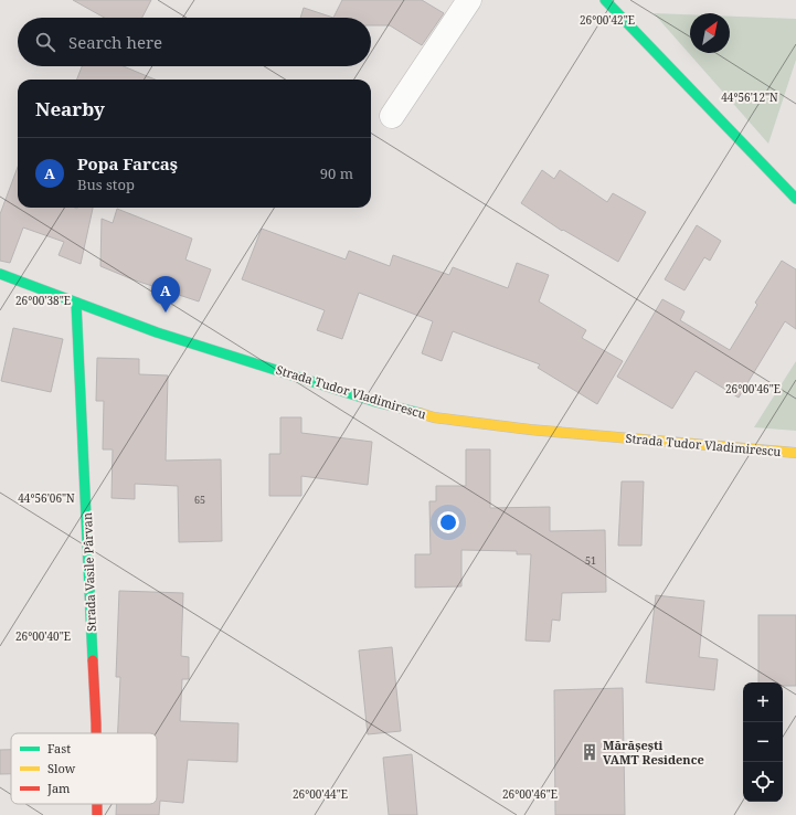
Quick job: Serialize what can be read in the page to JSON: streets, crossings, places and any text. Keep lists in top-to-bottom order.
{
  "streets": {
    "street": ["Strada Tudor Vladimirescu", "Strada Vasile Pârvan"]
  },
  "crossings": [
    ["Strada Tudor Vladimirescu", "Strada Vasile Pârvan"]
  ],
  "places": {
    "building": ["Mărășești VAMT Residence"]
  },
  "house_numbers": ["65", "51"],
  "legend": ["Fast", "Slow", "Jam"],
  "north": "top right",
  "page": {
    "search": "Search here",
    "heading": "Nearby",
    "list": [
      {
        "mark": "A",
        "name": "Popa Farcaş",
        "note": "Bus stop",
        "value": "90 m"
      }
    ],
    "pins": "A",
    "map_buttons": ["+", "−"]
  },
  "coordinates": [
    "26°00'42\"E",
    "44°56'12\"N",
    "26°00'38\"E",
    "26°00'46\"E",
    "44°56'06\"N",
    "26°00'40\"E",
    "26°00'44\"E"
  ]
}
